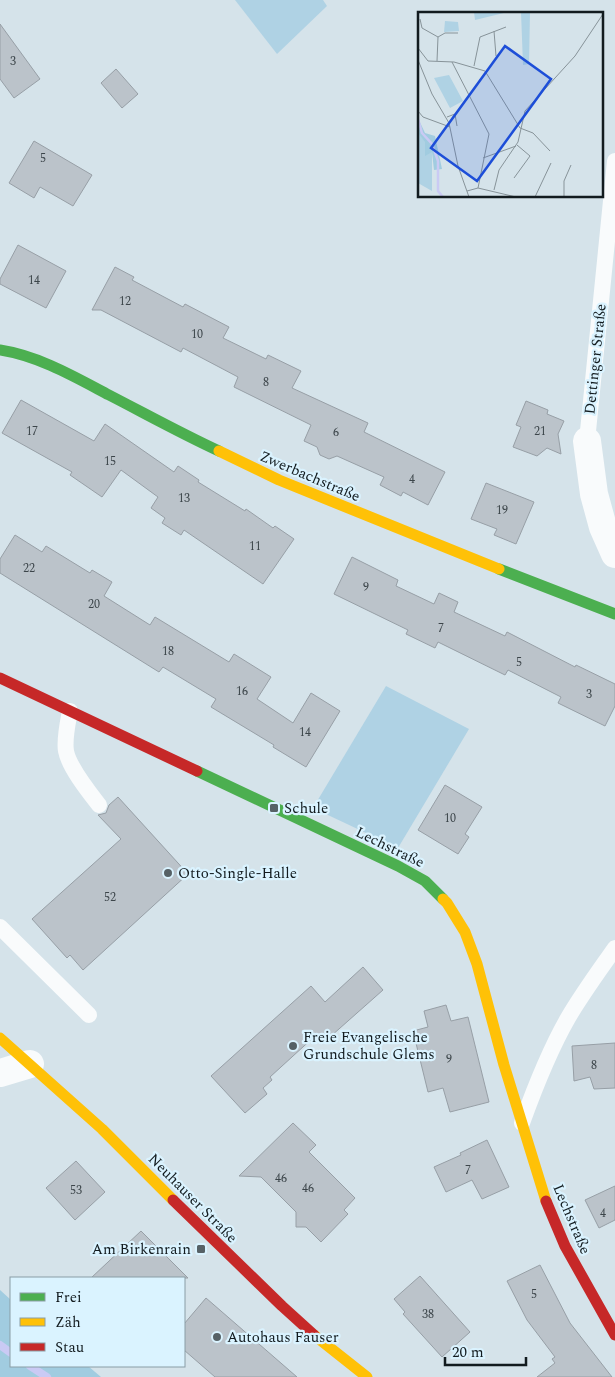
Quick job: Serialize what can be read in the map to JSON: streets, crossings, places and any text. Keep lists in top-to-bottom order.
{
  "streets": {
    "street": [
      "Dettinger Straße",
      "Zwerbachstraße",
      "Lechstraße",
      "Neuhauser Straße"
    ]
  },
  "places": {
    "transit": ["Schule", "Am Birkenrain"],
    "other": ["Otto-Single-Halle", "Freie Evangelische Grundschule Glems", "Autohaus Fauser"]
  },
  "house_numbers": [
    "3",
    "5",
    "14",
    "12",
    "10",
    "8",
    "17",
    "21",
    "6",
    "15",
    "4",
    "13",
    "19",
    "11",
    "22",
    "9",
    "20",
    "7",
    "18",
    "5",
    "16",
    "3",
    "14",
    "10",
    "52",
    "9",
    "8",
    "7",
    "46",
    "46",
    "53",
    "4",
    "5",
    "38"
  ],
  "legend": ["Frei", "Zäh", "Stau"],
  "scale_bar": "20 m"
}
